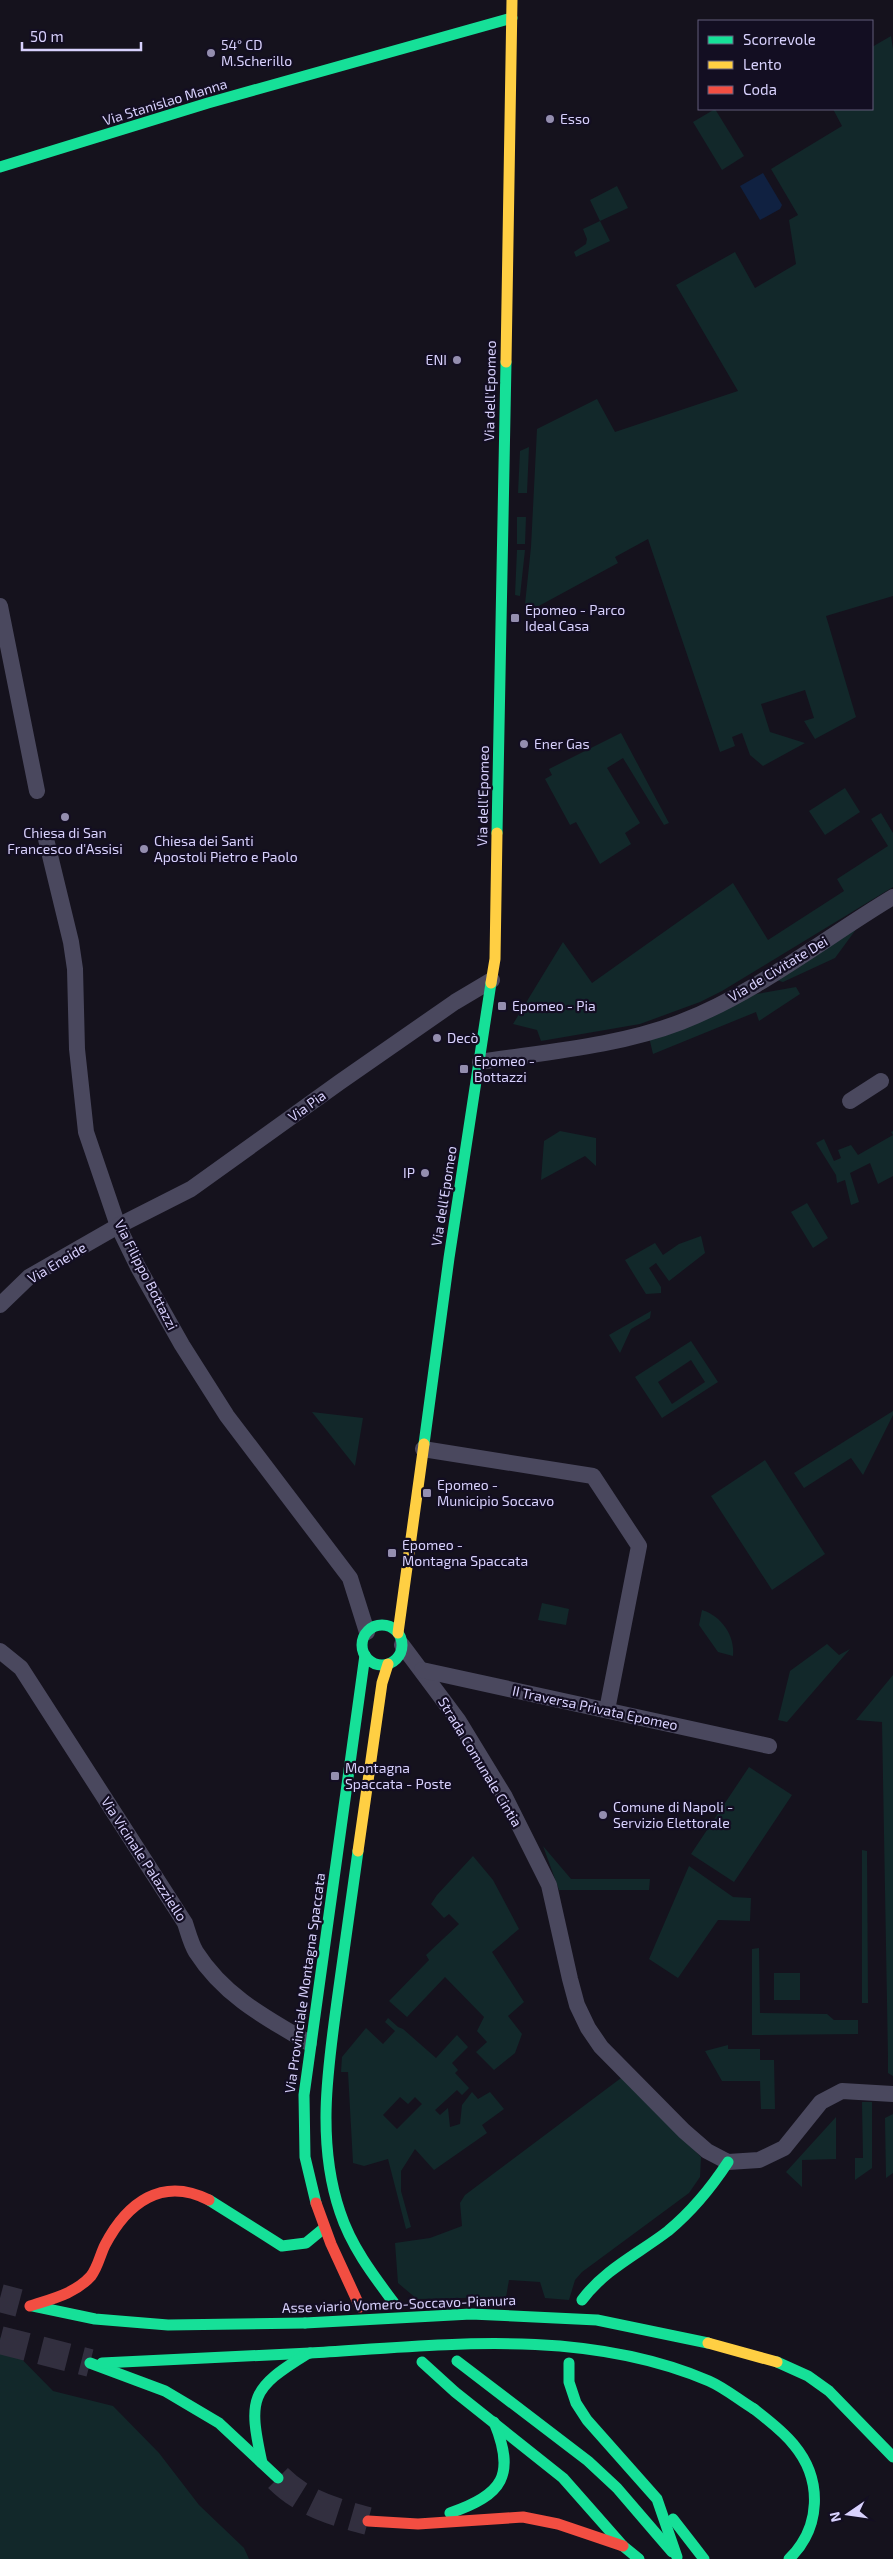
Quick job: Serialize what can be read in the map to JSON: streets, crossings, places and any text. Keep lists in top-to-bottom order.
{
  "streets": {
    "main road": [
      "Via Stanislao Manna",
      "Via dell'Epomeo",
      "Via Provinciale Montagna Spaccata",
      "Asse viario Vomero-Soccavo-Pianura"
    ],
    "street": [
      "Via de Civitate Dei",
      "Via Pia",
      "Via Eneide",
      "Via Filippo Bottazzi",
      "II Traversa Privata Epomeo",
      "Strada Comunale Cintia",
      "Via Vicinale Palazziello"
    ]
  },
  "crossings": [
    ["Via Stanislao Manna", "Via dell'Epomeo"],
    ["Via dell'Epomeo", "Via de Civitate Dei"],
    ["Via dell'Epomeo", "Via Pia"],
    ["Via dell'Epomeo", "Via Filippo Bottazzi"],
    ["Via dell'Epomeo", "II Traversa Privata Epomeo"],
    ["Via dell'Epomeo", "Strada Comunale Cintia"],
    ["Via dell'Epomeo", "Via Provinciale Montagna Spaccata"],
    ["Via Pia", "Via Eneide"],
    ["Via Pia", "Via Filippo Bottazzi"],
    ["Via Eneide", "Via Filippo Bottazzi"],
    ["Via Filippo Bottazzi", "Via Provinciale Montagna Spaccata"],
    ["II Traversa Privata Epomeo", "Strada Comunale Cintia"],
    ["Via Vicinale Palazziello", "Via Provinciale Montagna Spaccata"],
    ["Via Provinciale Montagna Spaccata", "Asse viario Vomero-Soccavo-Pianura"]
  ],
  "places": {
    "other": [
      "54° CD M.Scherillo",
      "Esso",
      "ENI",
      "Ener Gas",
      "Chiesa di San Francesco d'Assisi",
      "Chiesa dei Santi Apostoli Pietro e Paolo",
      "Decò",
      "IP",
      "Comune di Napoli - Servizio Elettorale"
    ],
    "transit": [
      "Epomeo - Parco Ideal Casa",
      "Epomeo - Pia",
      "Epomeo - Bottazzi",
      "Epomeo - Municipio Soccavo",
      "Epomeo - Montagna Spaccata",
      "Montagna Spaccata - Poste"
    ]
  },
  "legend": ["Scorrevole", "Lento", "Coda"],
  "scale_bar": "50 m",
  "north": "left"
}
